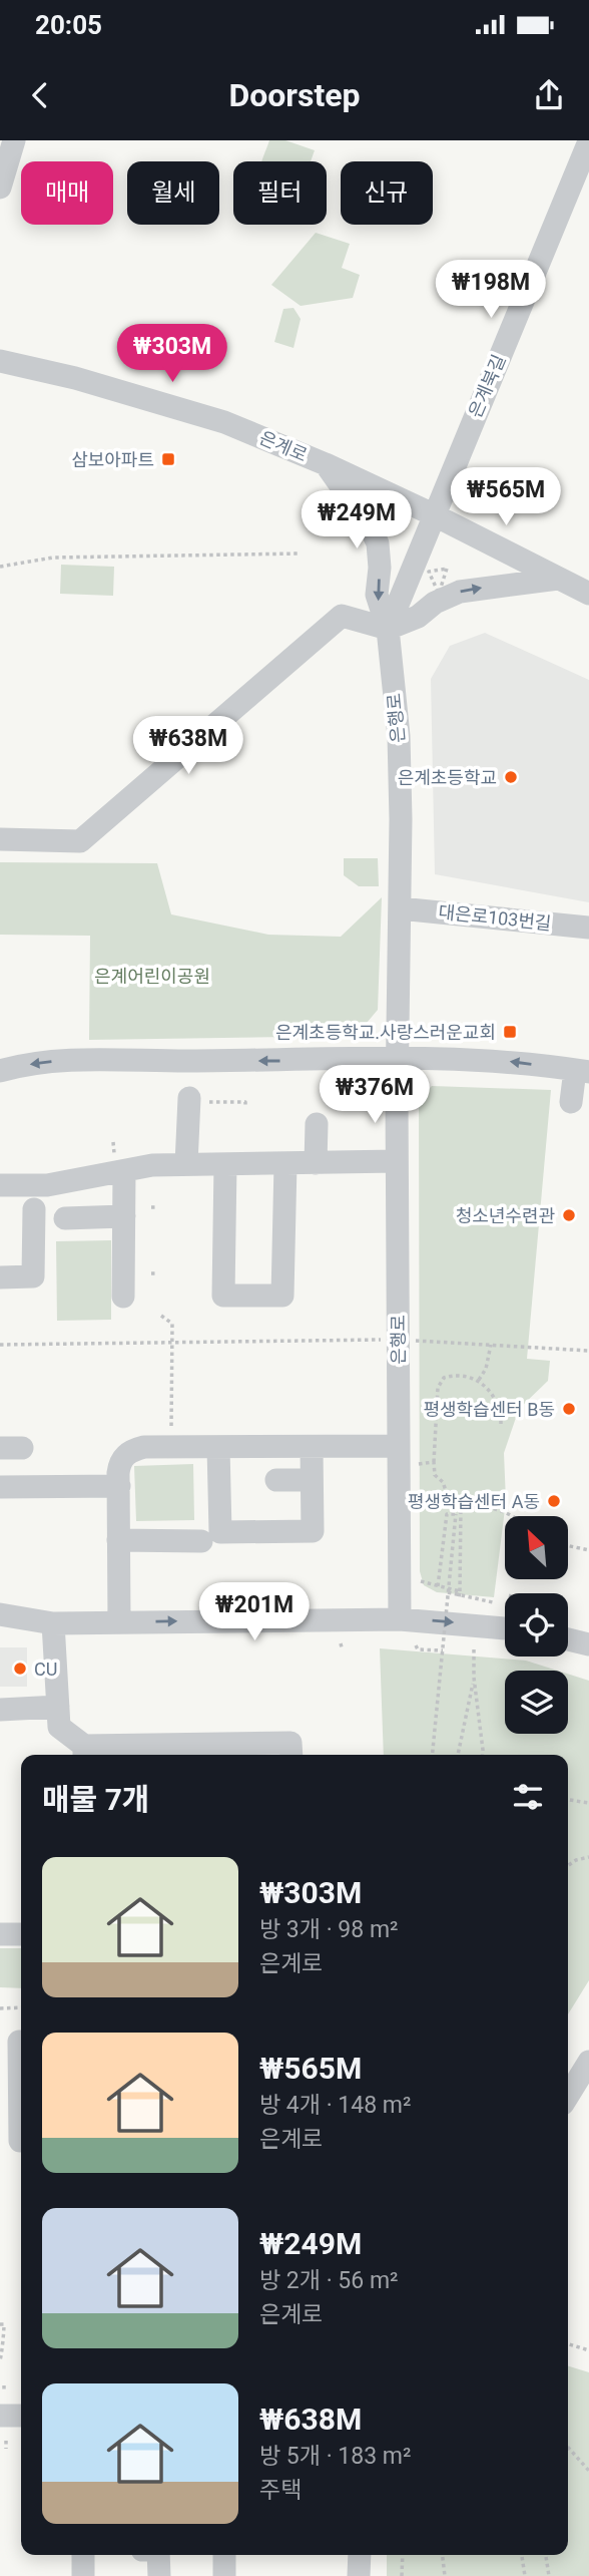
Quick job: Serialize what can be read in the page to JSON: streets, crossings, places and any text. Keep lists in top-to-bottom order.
{
  "streets": {
    "street": [
      "은계북길",
      "은계로",
      "은행로",
      "대은로103번길"
    ]
  },
  "crossings": [
    ["은계북길", "은계로"],
    ["은계북길", "은행로"],
    ["은계로", "은행로"],
    ["은행로", "대은로103번길"]
  ],
  "parks": ["은계어린이공원"],
  "places": {
    "transit": ["삼보아파트", "은계초등학교.사랑스러운교회"],
    "other": [
      "은계초등학교",
      "청소년수련관",
      "평생학습센터 B동",
      "평생학습센터 A동",
      "CU"
    ]
  },
  "north": "top left",
  "page": {
    "status": "20:05",
    "header": "Doorstep",
    "chip": [
      "매매",
      "월세",
      "필터",
      "신규"
    ],
    "price": [
      "₩198M",
      "₩303M",
      "₩565M",
      "₩249M",
      "₩638M",
      "₩376M",
      "₩201M"
    ],
    "heading": "매물 7개",
    "list": [
      {
        "name": "₩303M",
        "note": "방 3개 · 98 m² · 은계로"
      },
      {
        "name": "₩565M",
        "note": "방 4개 · 148 m² · 은계로"
      },
      {
        "name": "₩249M",
        "note": "방 2개 · 56 m² · 은계로"
      },
      {
        "name": "₩638M",
        "note": "방 5개 · 183 m² · 주택"
      }
    ]
  }
}
